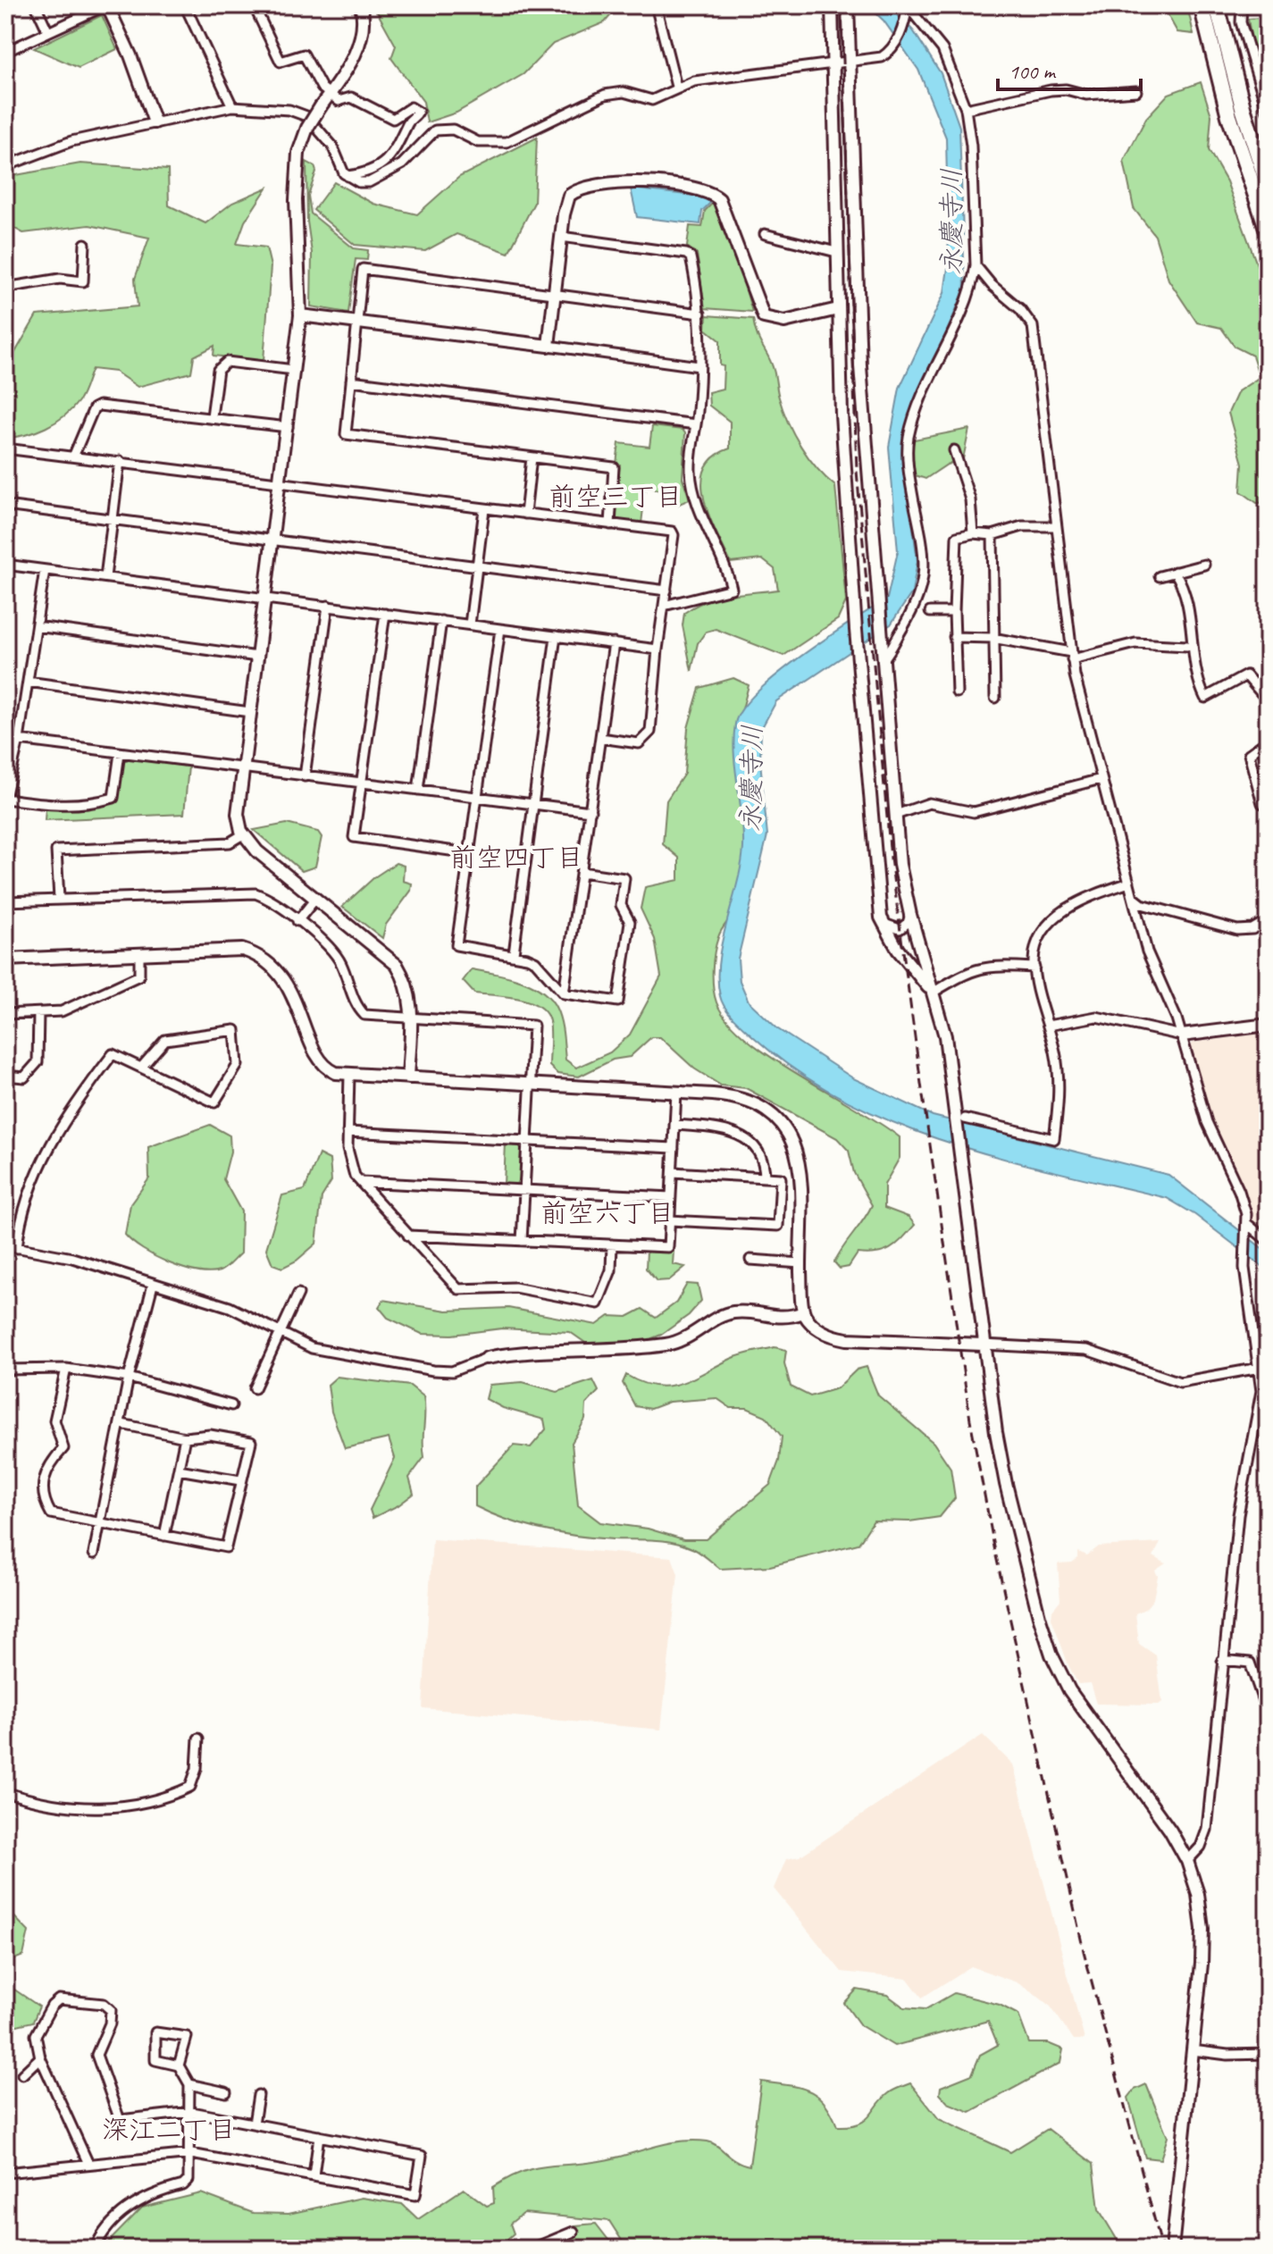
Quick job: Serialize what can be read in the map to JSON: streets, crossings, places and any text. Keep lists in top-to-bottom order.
{
  "districts": [
    "前空三丁目",
    "前空四丁目",
    "前空六丁目",
    "深江二丁目"
  ],
  "water": ["永慶寺川"],
  "scale_bar": "100 m"
}
